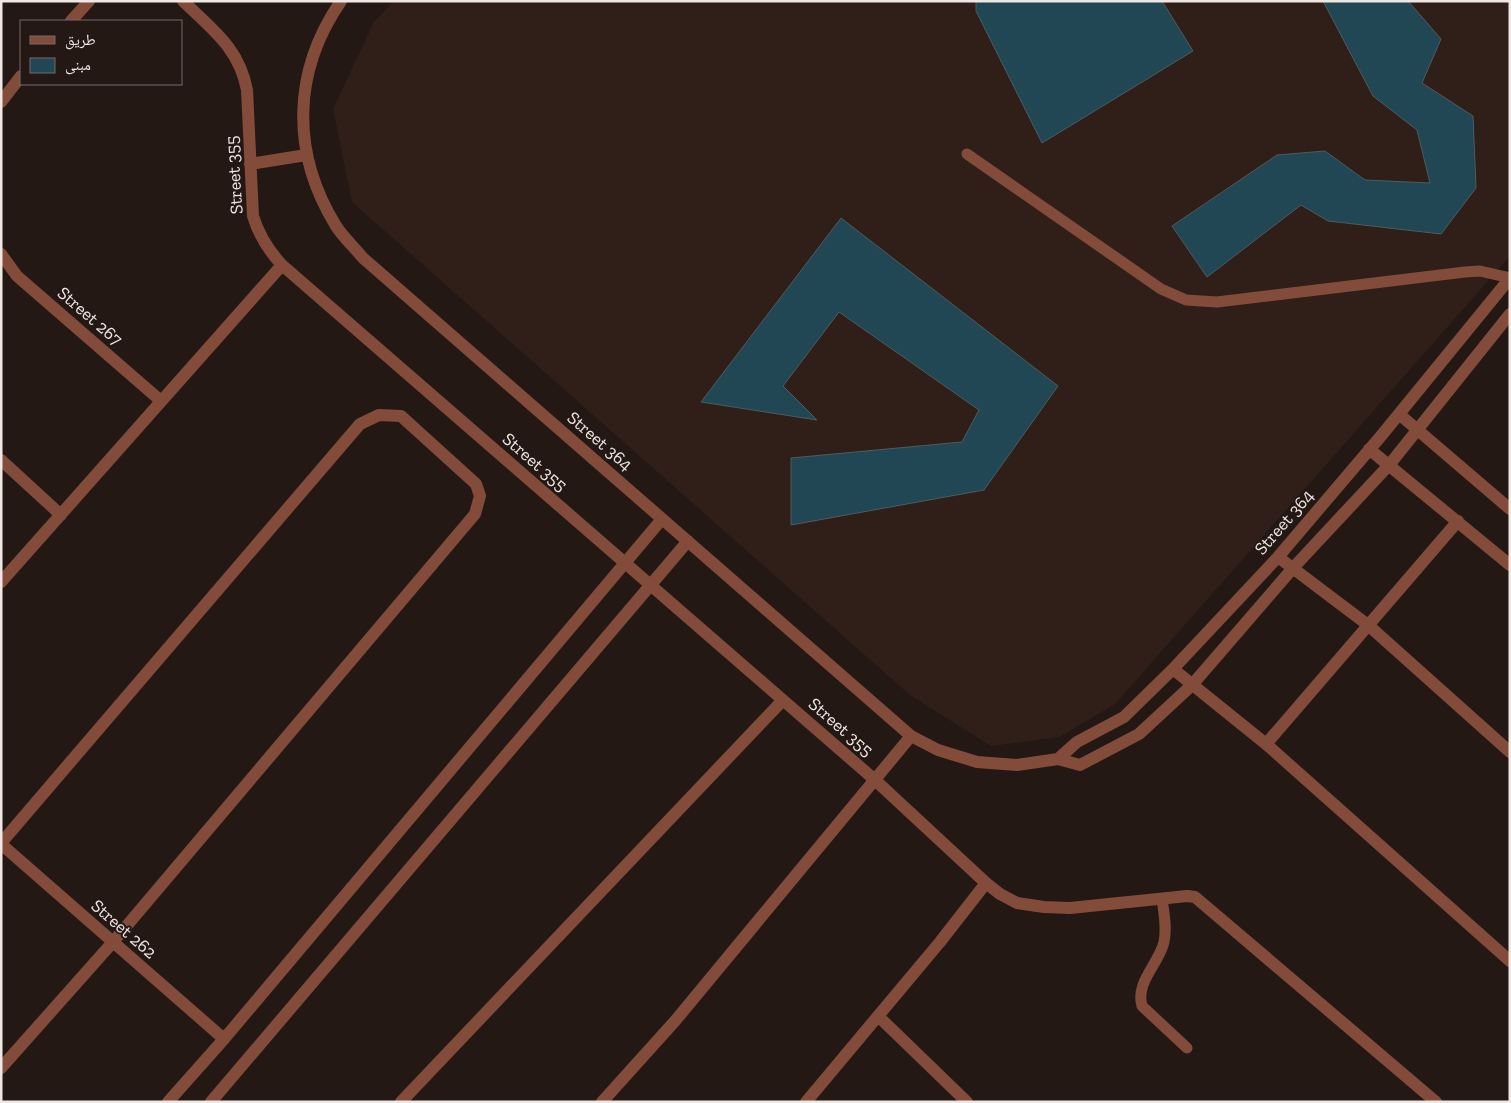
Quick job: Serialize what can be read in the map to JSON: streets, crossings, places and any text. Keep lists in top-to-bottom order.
{
  "streets": {
    "street": [
      "Street 355",
      "Street 267",
      "Street 364",
      "Street 262"
    ]
  },
  "legend": ["طريق", "مبنى"]
}
